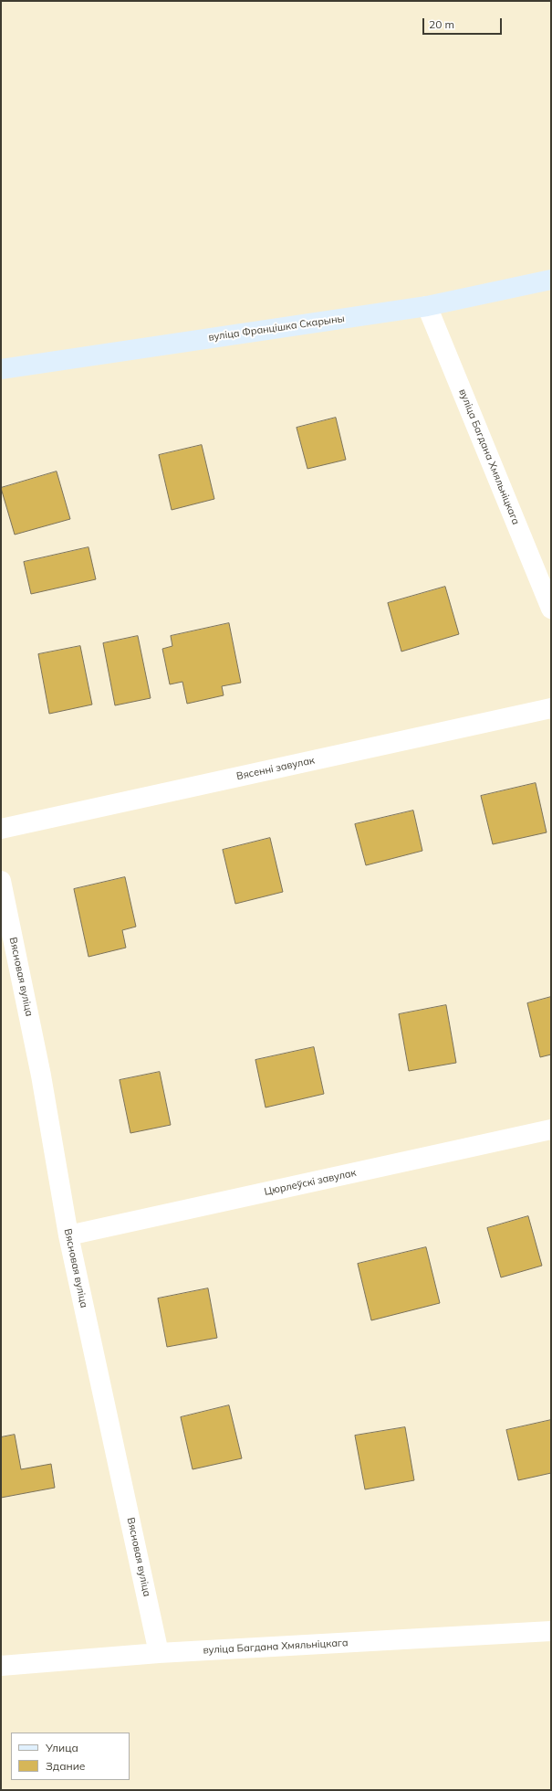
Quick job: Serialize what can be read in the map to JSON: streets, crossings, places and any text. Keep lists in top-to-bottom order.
{
  "streets": {
    "street": [
      "вуліца Францішка Скарыны",
      "вуліца Багдана Хмяльніцкага",
      "Вясенні завулак",
      "Вясновая вуліца",
      "Цюрлеўскі завулак"
    ]
  },
  "crossings": [
    ["вуліца Францішка Скарыны", "вуліца Багдана Хмяльніцкага"],
    ["вуліца Багдана Хмяльніцкага", "Вясновая вуліца"],
    ["Вясновая вуліца", "Цюрлеўскі завулак"]
  ],
  "legend": ["Улица", "Здание"],
  "scale_bar": "20 m"
}
